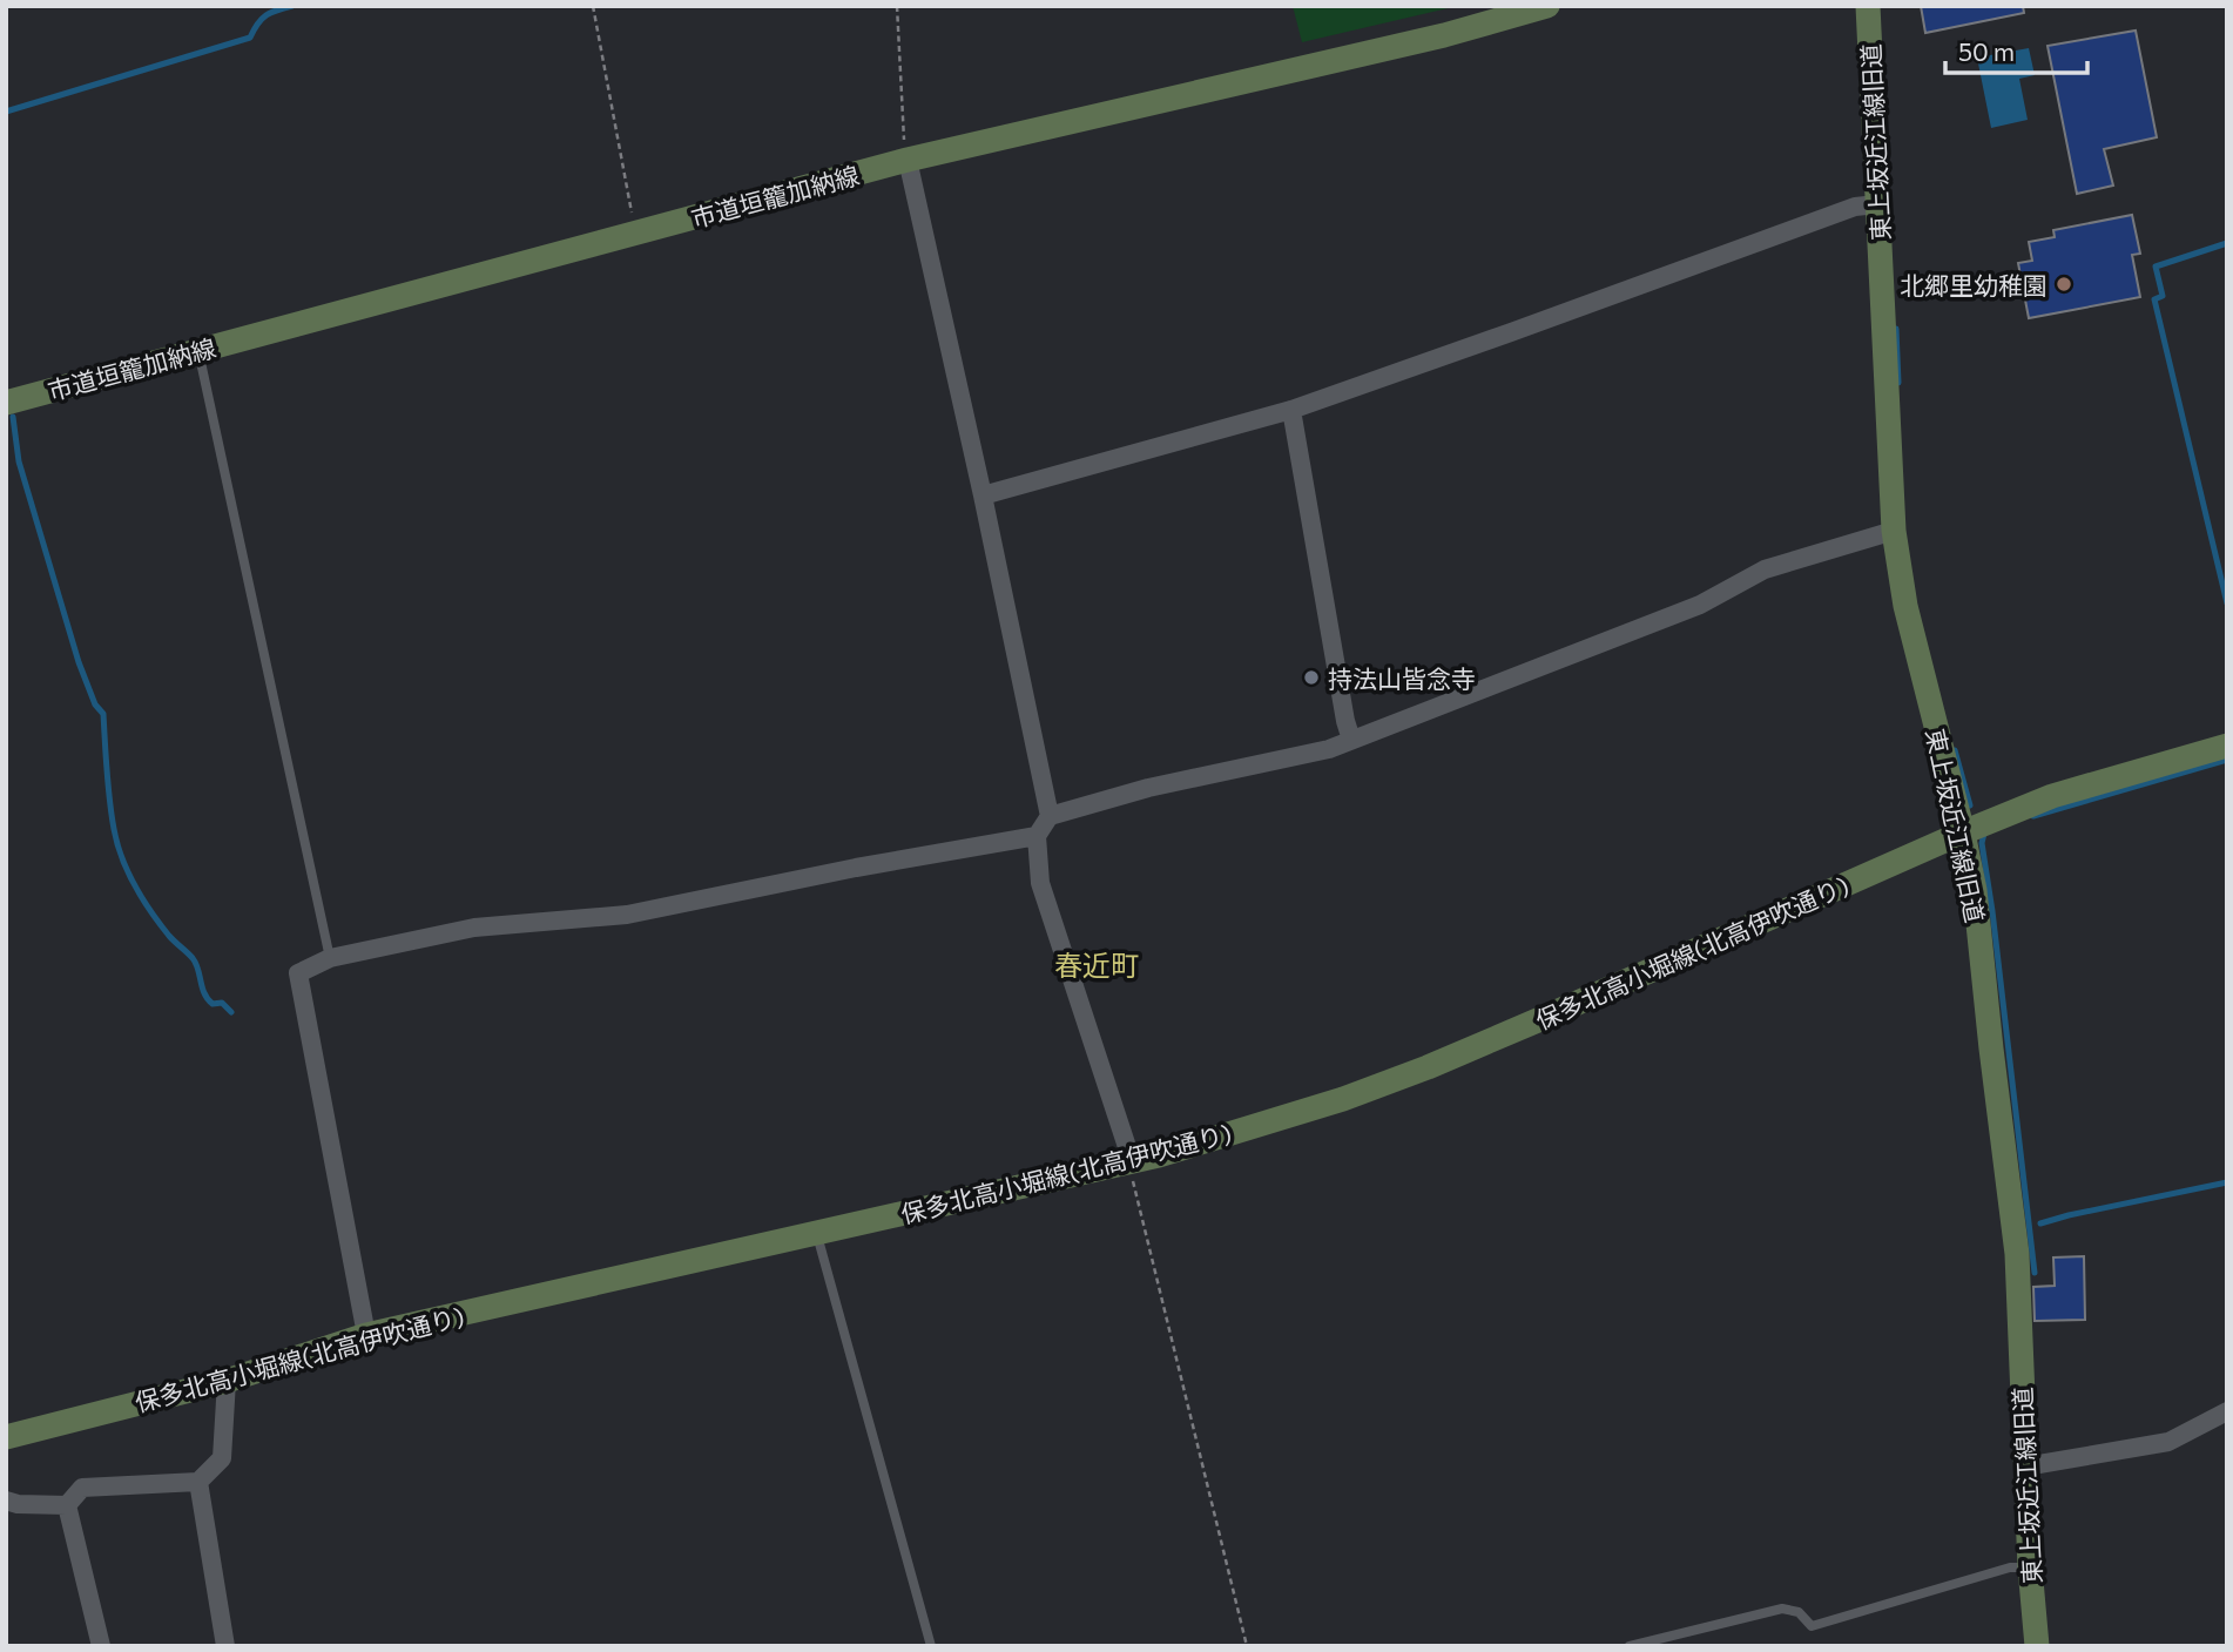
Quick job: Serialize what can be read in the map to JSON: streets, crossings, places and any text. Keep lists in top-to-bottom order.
{
  "streets": {
    "street": ["東上坂近江線旧道", "市道垣籠加納線", "保多北高小堀線(北高伊吹通り)"]
  },
  "crossings": [
    ["東上坂近江線旧道", "保多北高小堀線(北高伊吹通り)"]
  ],
  "districts": ["春近町"],
  "places": ["北郷里幼稚園", "持法山皆念寺"],
  "scale_bar": "50 m"
}
